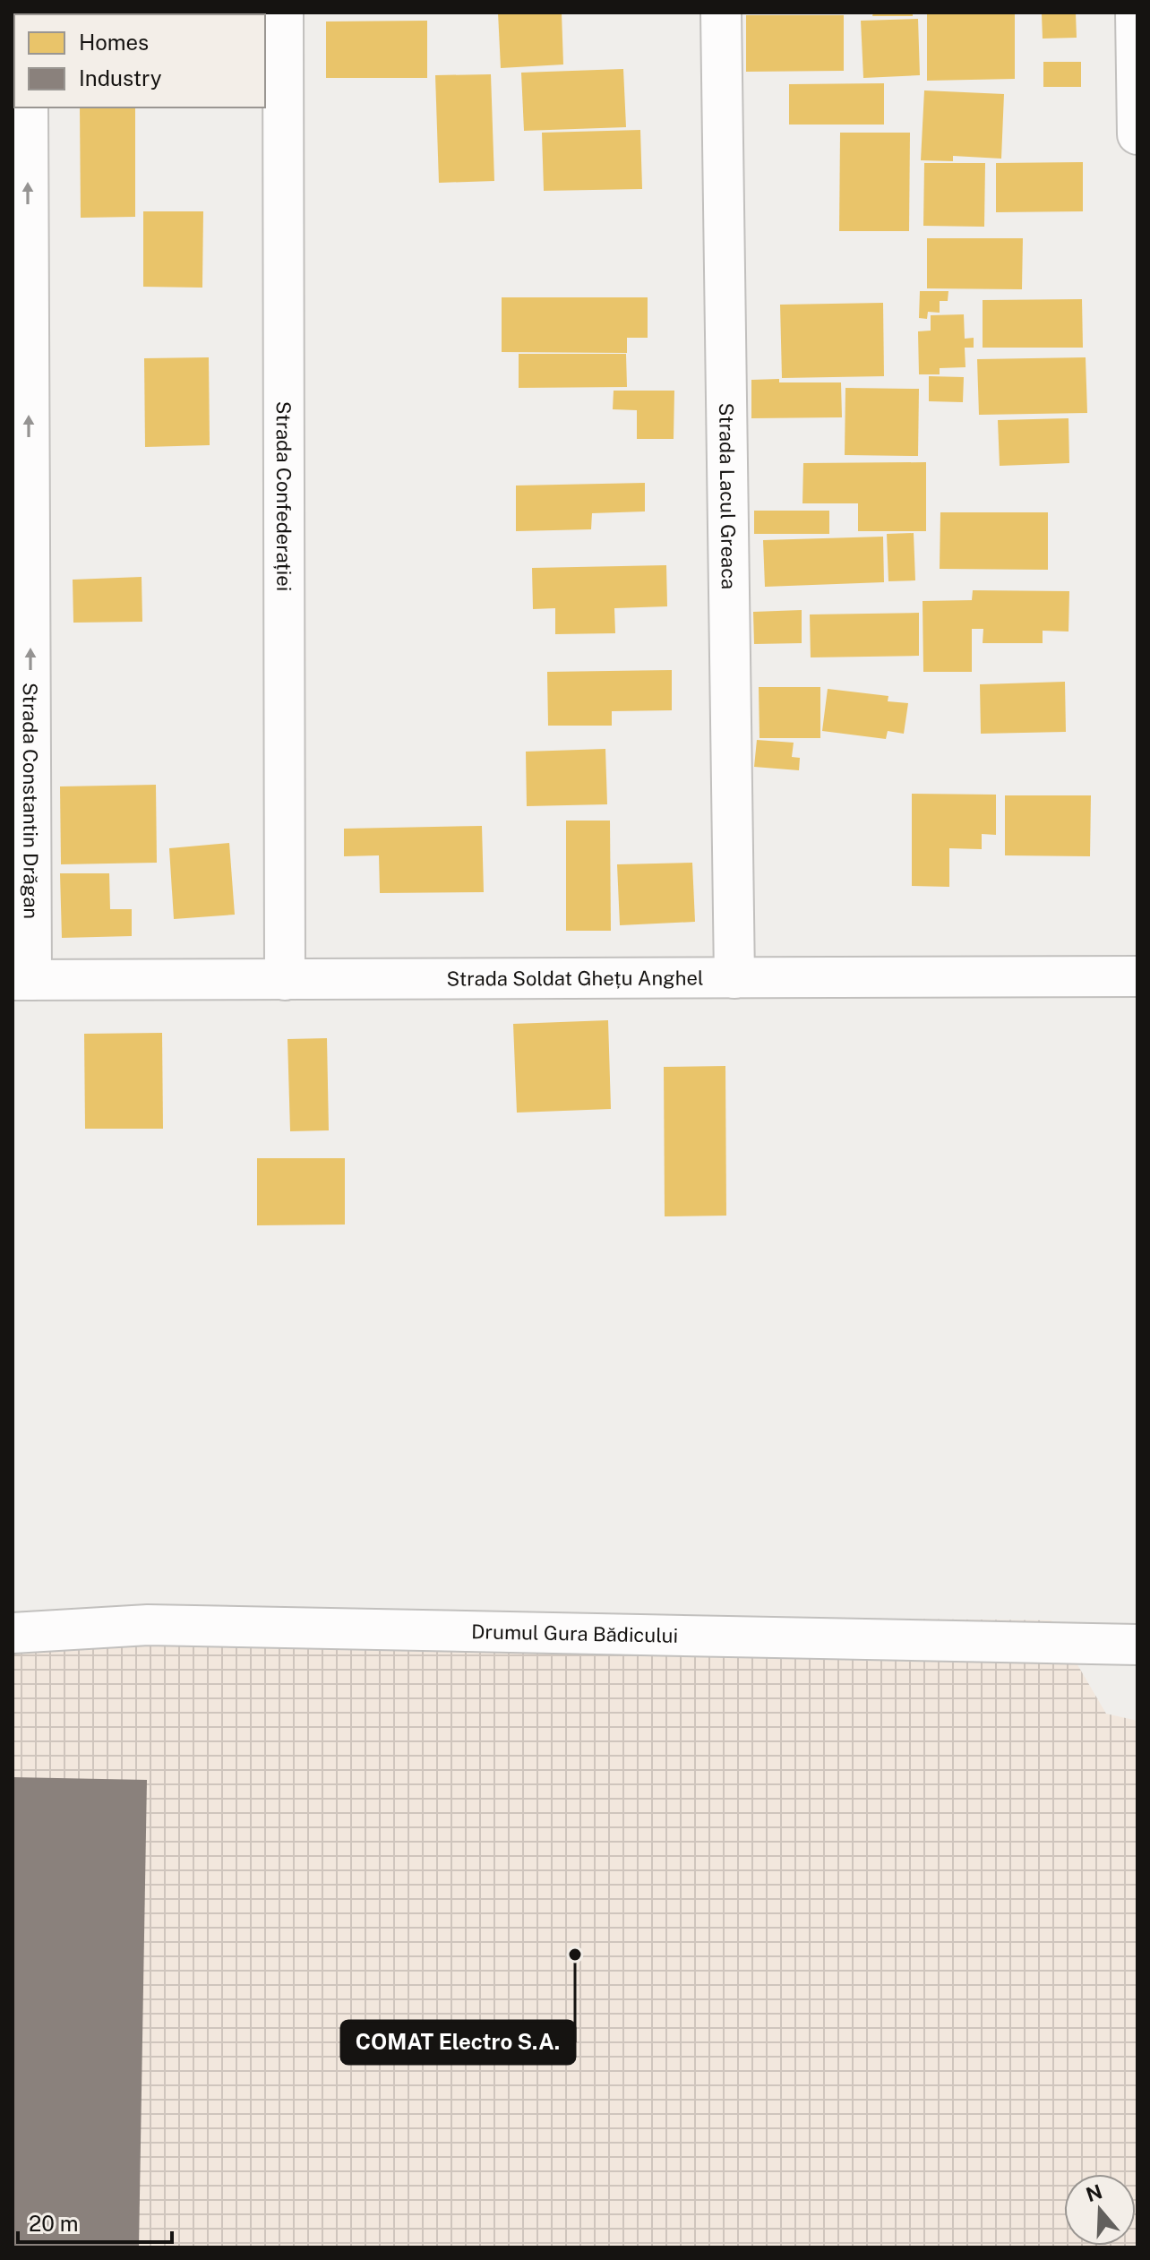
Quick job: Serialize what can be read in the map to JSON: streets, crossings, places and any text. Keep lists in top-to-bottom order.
{
  "streets": {
    "street": [
      "Strada Lacul Greaca",
      "Strada Confederației",
      "Strada Constantin Drăgan",
      "Strada Soldat Ghețu Anghel",
      "Drumul Gura Bădicului"
    ]
  },
  "crossings": [
    ["Strada Lacul Greaca", "Strada Soldat Ghețu Anghel"],
    ["Strada Confederației", "Strada Soldat Ghețu Anghel"],
    ["Strada Constantin Drăgan", "Strada Soldat Ghețu Anghel"]
  ],
  "one_way": ["Strada Constantin Drăgan"],
  "places": ["COMAT Electro S.A."],
  "legend": ["Homes", "Industry"],
  "scale_bar": "20 m",
  "north": "top"
}
